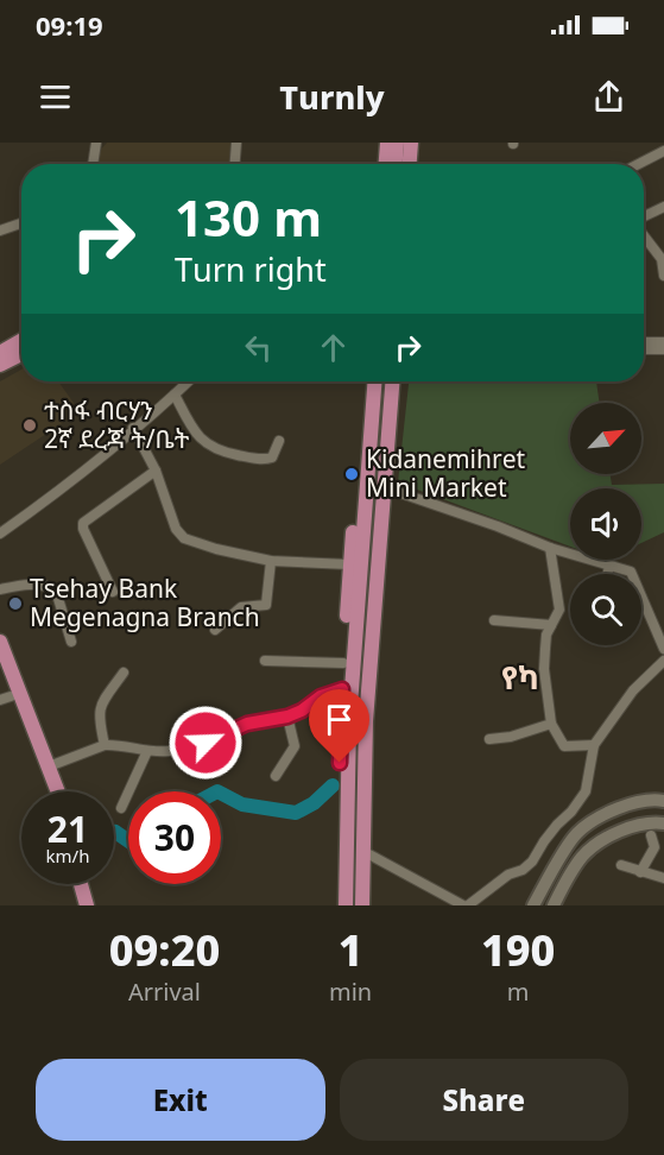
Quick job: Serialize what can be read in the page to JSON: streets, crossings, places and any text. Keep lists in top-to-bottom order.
{
  "districts": ["የካ"],
  "places": ["ተስፋ ብርሃን 2ኛ ደረጃ ት/ቤት", "Kidanemihret Mini Market", "Tsehay Bank Megenagna Branch"],
  "north": "top right",
  "page": {
    "status": "09:19",
    "header": "Turnly",
    "turn": ["130 m", "Turn right"],
    "speed": "21 km/h",
    "limit": "30",
    "eta": [
      "09:20",
      "Arrival",
      "1",
      "min",
      "190",
      "m"
    ],
    "buttons": ["Exit", "Share"]
  }
}
